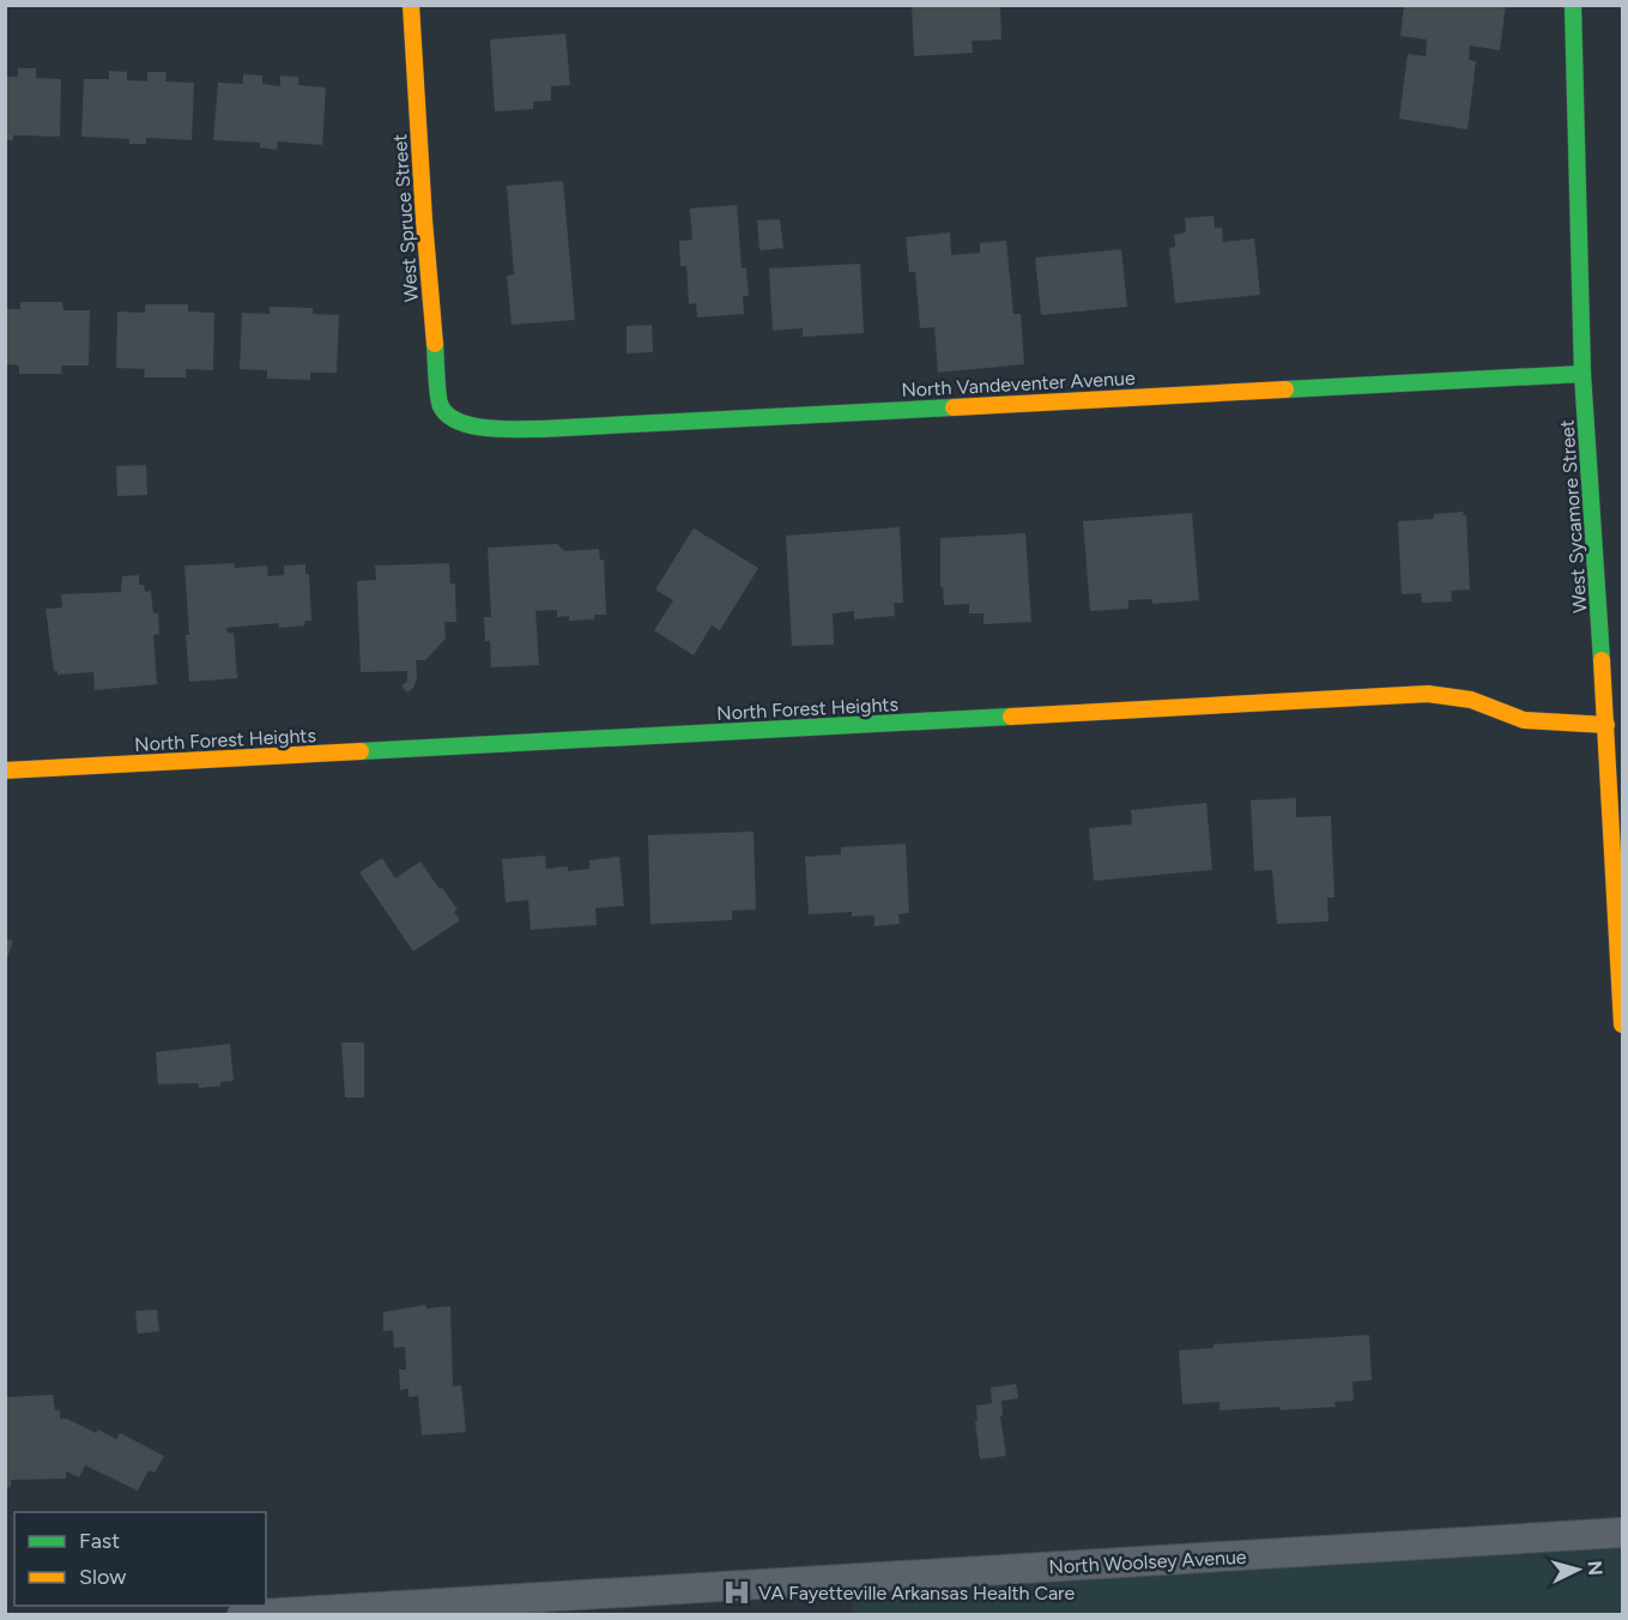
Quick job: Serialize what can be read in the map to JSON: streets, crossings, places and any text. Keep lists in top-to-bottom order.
{
  "streets": {
    "street": [
      "West Spruce Street",
      "North Vandeventer Avenue",
      "West Sycamore Street",
      "North Forest Heights",
      "North Woolsey Avenue"
    ]
  },
  "crossings": [
    ["West Spruce Street", "North Vandeventer Avenue"],
    ["North Vandeventer Avenue", "West Sycamore Street"],
    ["West Sycamore Street", "North Forest Heights"]
  ],
  "places": {
    "hospital": ["VA Fayetteville Arkansas Health Care"]
  },
  "legend": ["Fast", "Slow"],
  "north": "right"
}
